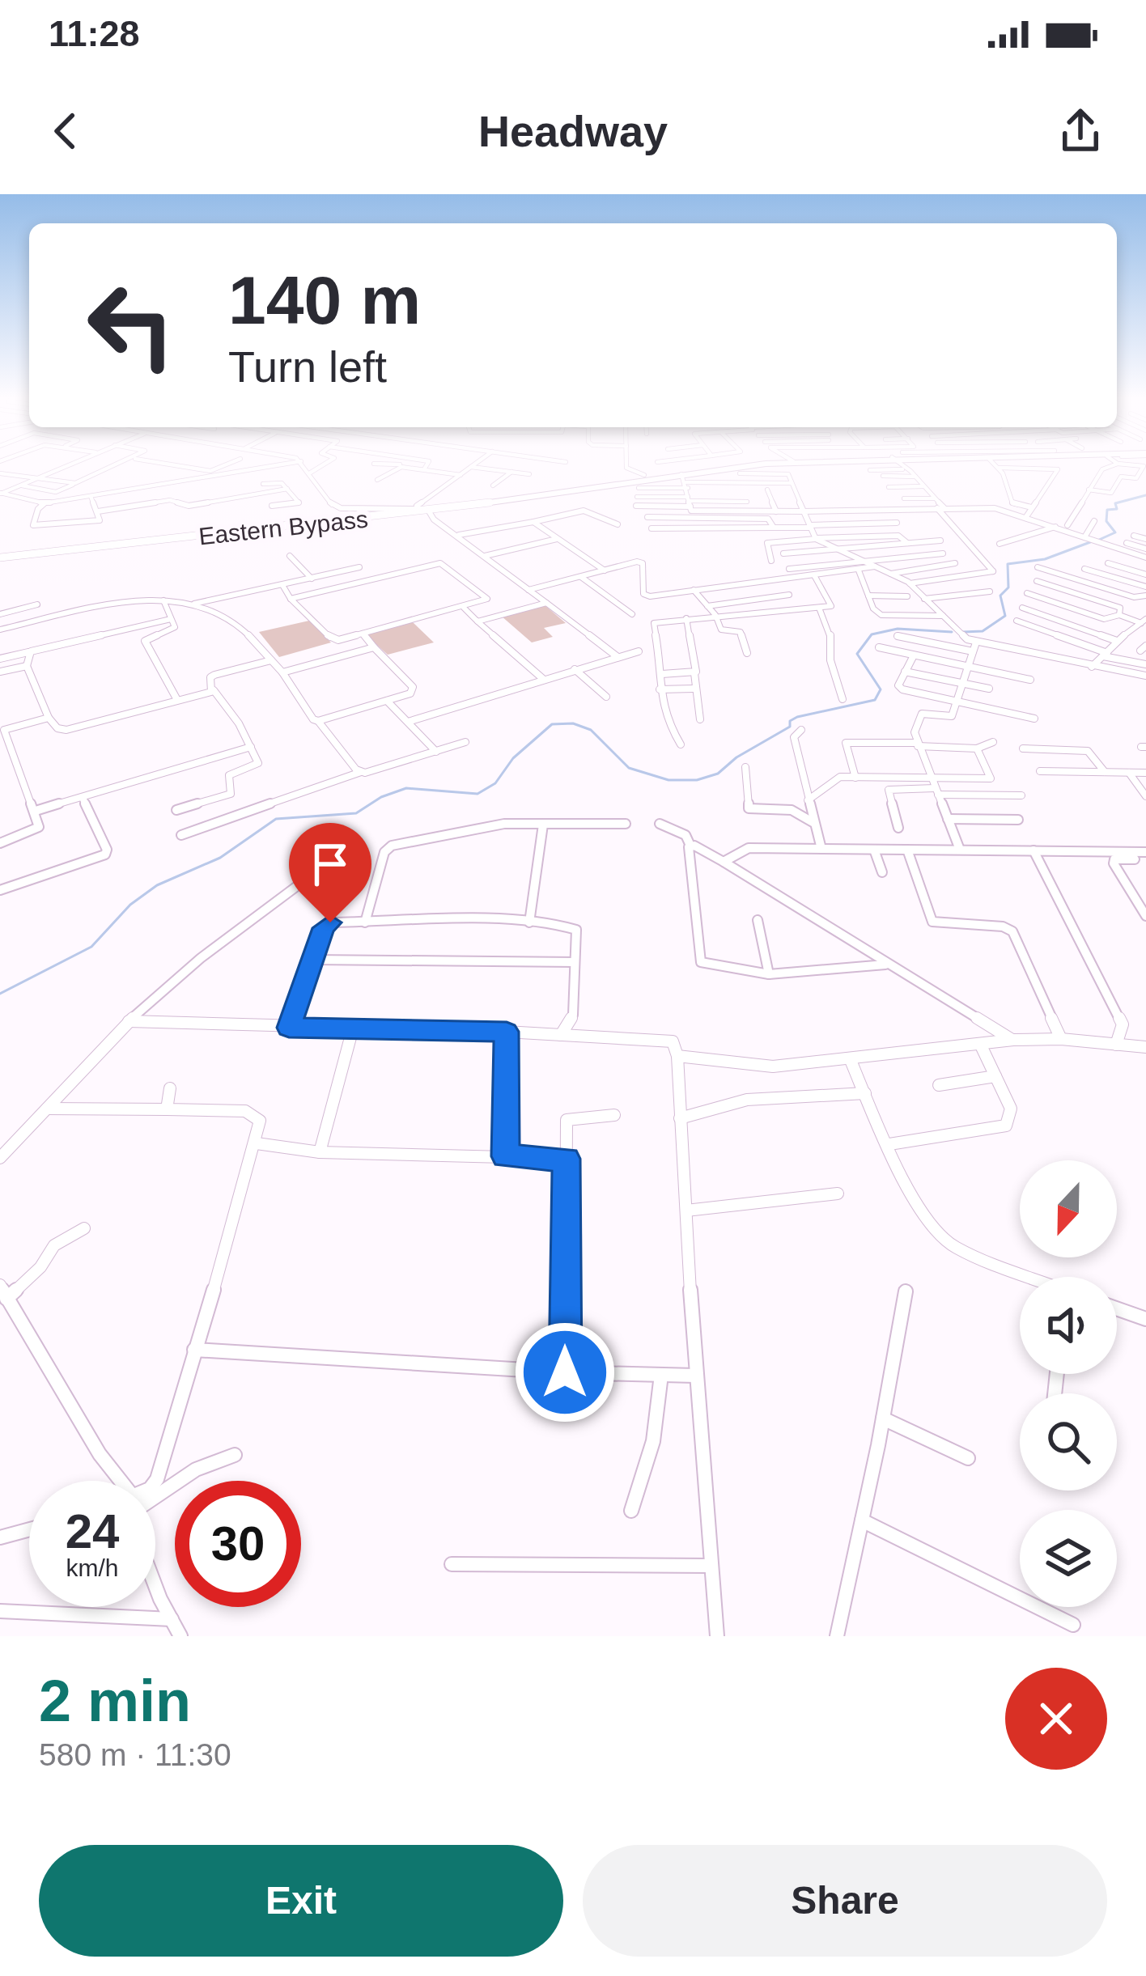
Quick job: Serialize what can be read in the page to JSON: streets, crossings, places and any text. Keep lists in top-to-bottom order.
{
  "streets": {
    "main road": ["Eastern Bypass"]
  },
  "north": "bottom",
  "page": {
    "status": "11:28",
    "header": "Headway",
    "turn": ["140 m", "Turn left"],
    "speed": "24 km/h",
    "limit": "30",
    "heading": ["2 min", "580 m · 11:30"],
    "buttons": ["Exit", "Share"]
  }
}
